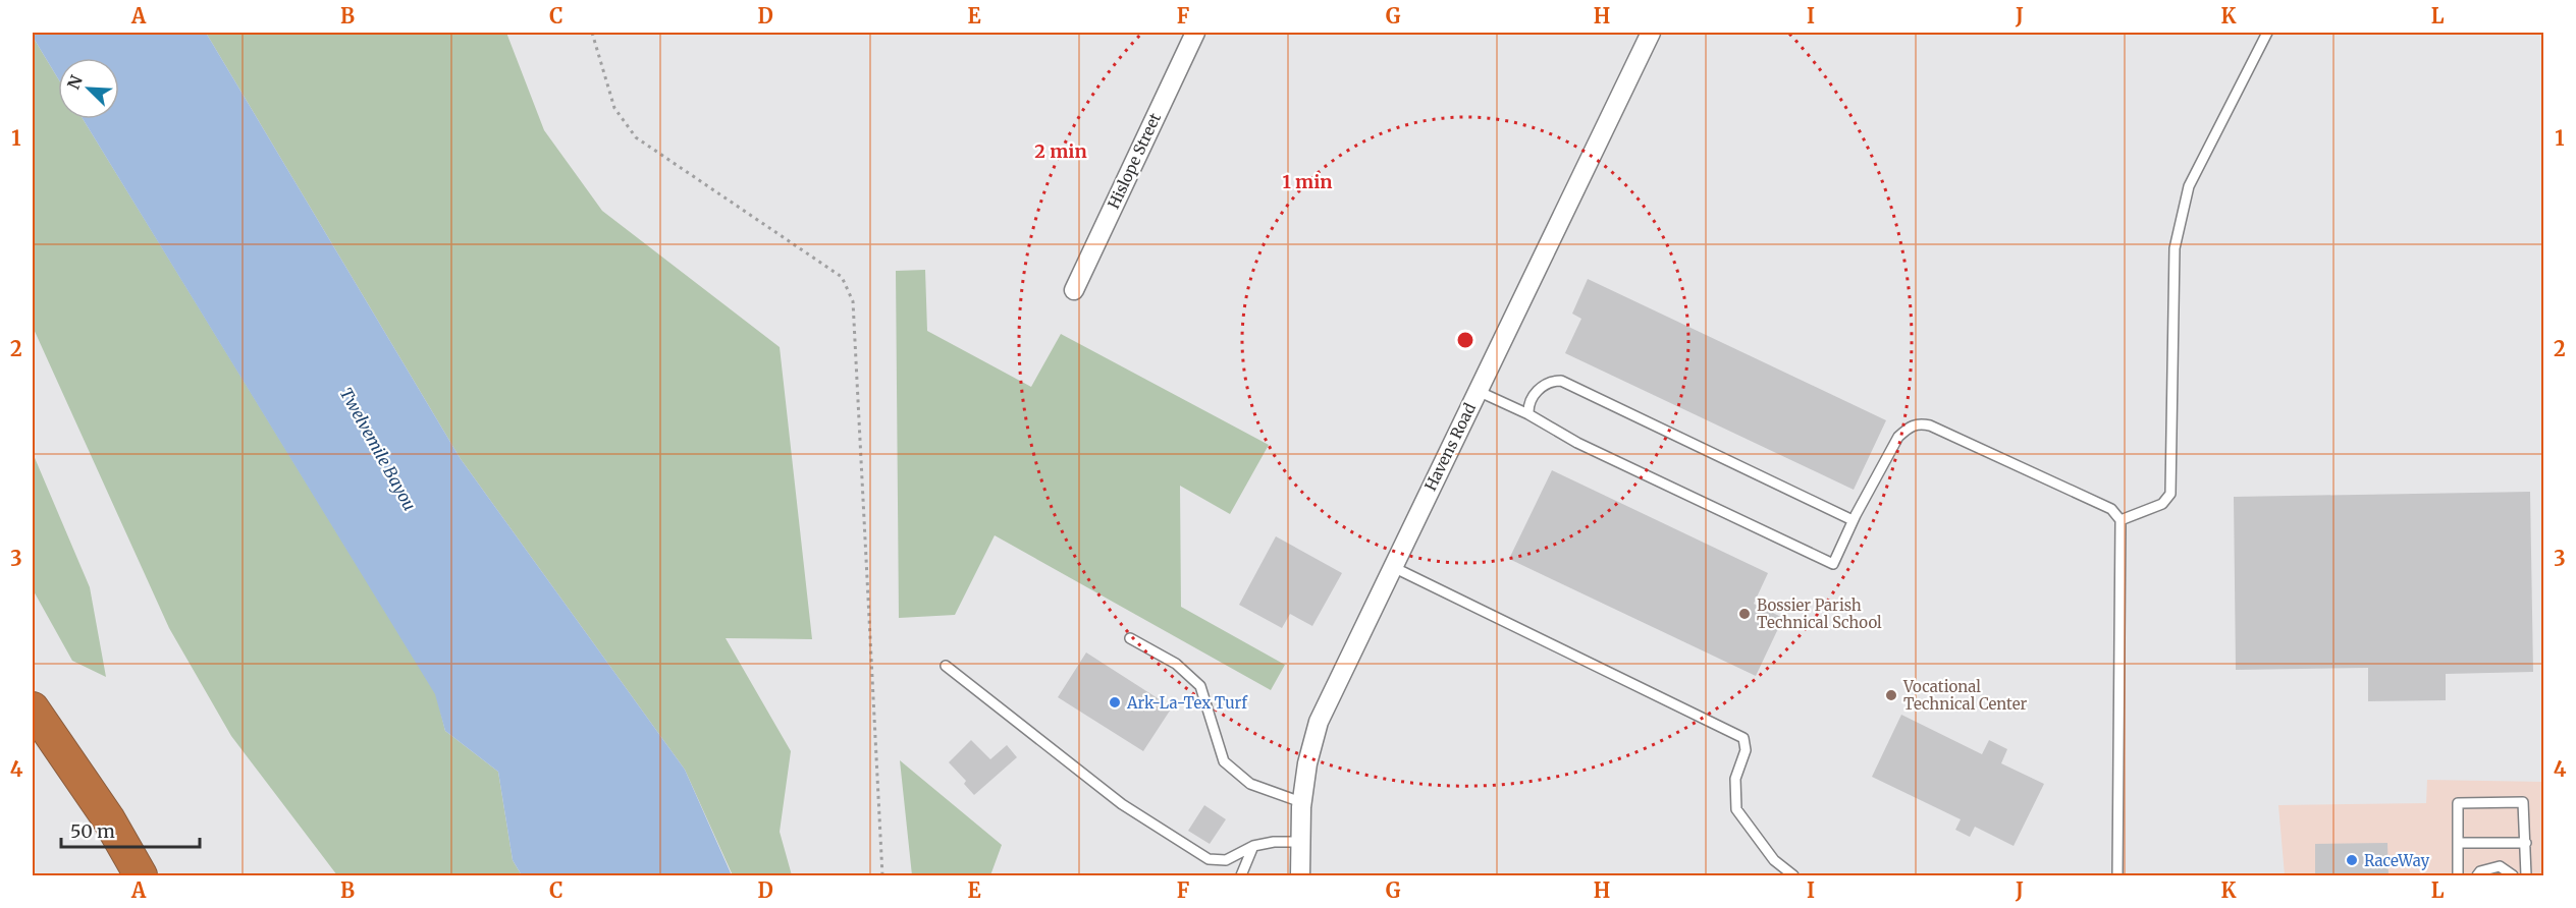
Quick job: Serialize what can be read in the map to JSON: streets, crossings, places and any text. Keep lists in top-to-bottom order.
{
  "streets": {
    "street": ["Hislope Street", "Havens Road"]
  },
  "water": ["Twelvemile Bayou"],
  "places": [
    "Bossier Parish Technical School",
    "Vocational Technical Center",
    "Ark-La-Tex Turf",
    "RaceWay"
  ],
  "scale_bar": "50 m",
  "north": "top left",
  "grid": {
    "columns": [
      "A",
      "B",
      "C",
      "D",
      "E",
      "F",
      "G",
      "H",
      "I",
      "J",
      "K",
      "L"
    ],
    "rows": [
      "1",
      "2",
      "3",
      "4"
    ]
  },
  "rings": ["2 min", "1 min"]
}
